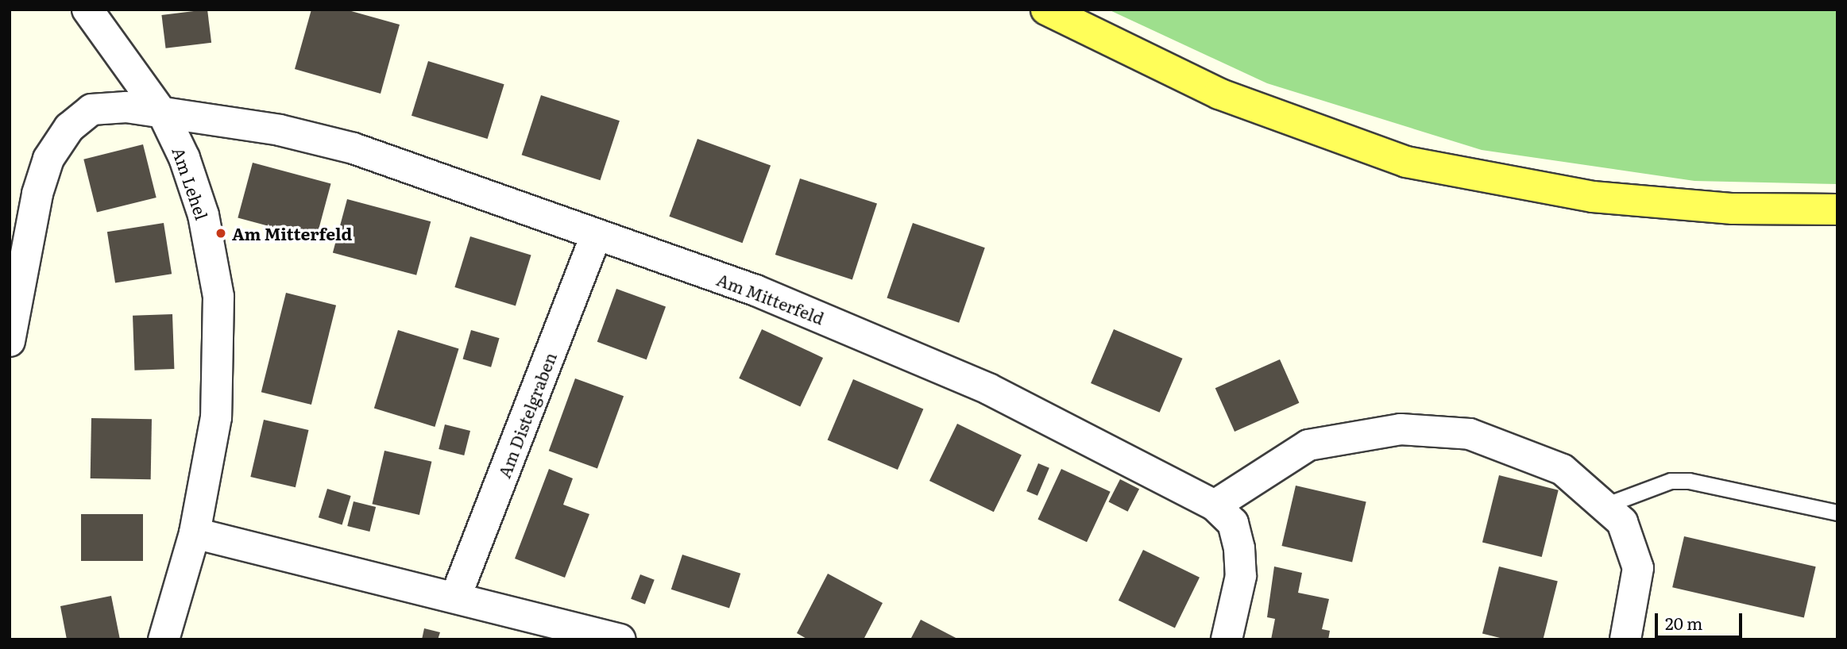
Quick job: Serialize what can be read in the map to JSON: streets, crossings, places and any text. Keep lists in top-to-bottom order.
{
  "streets": {
    "street": ["Am Lehel", "Am Mitterfeld", "Am Distelgraben"]
  },
  "crossings": [
    ["Am Lehel", "Am Mitterfeld"],
    ["Am Mitterfeld", "Am Distelgraben"]
  ],
  "places": ["Am Mitterfeld"],
  "scale_bar": "20 m"
}
